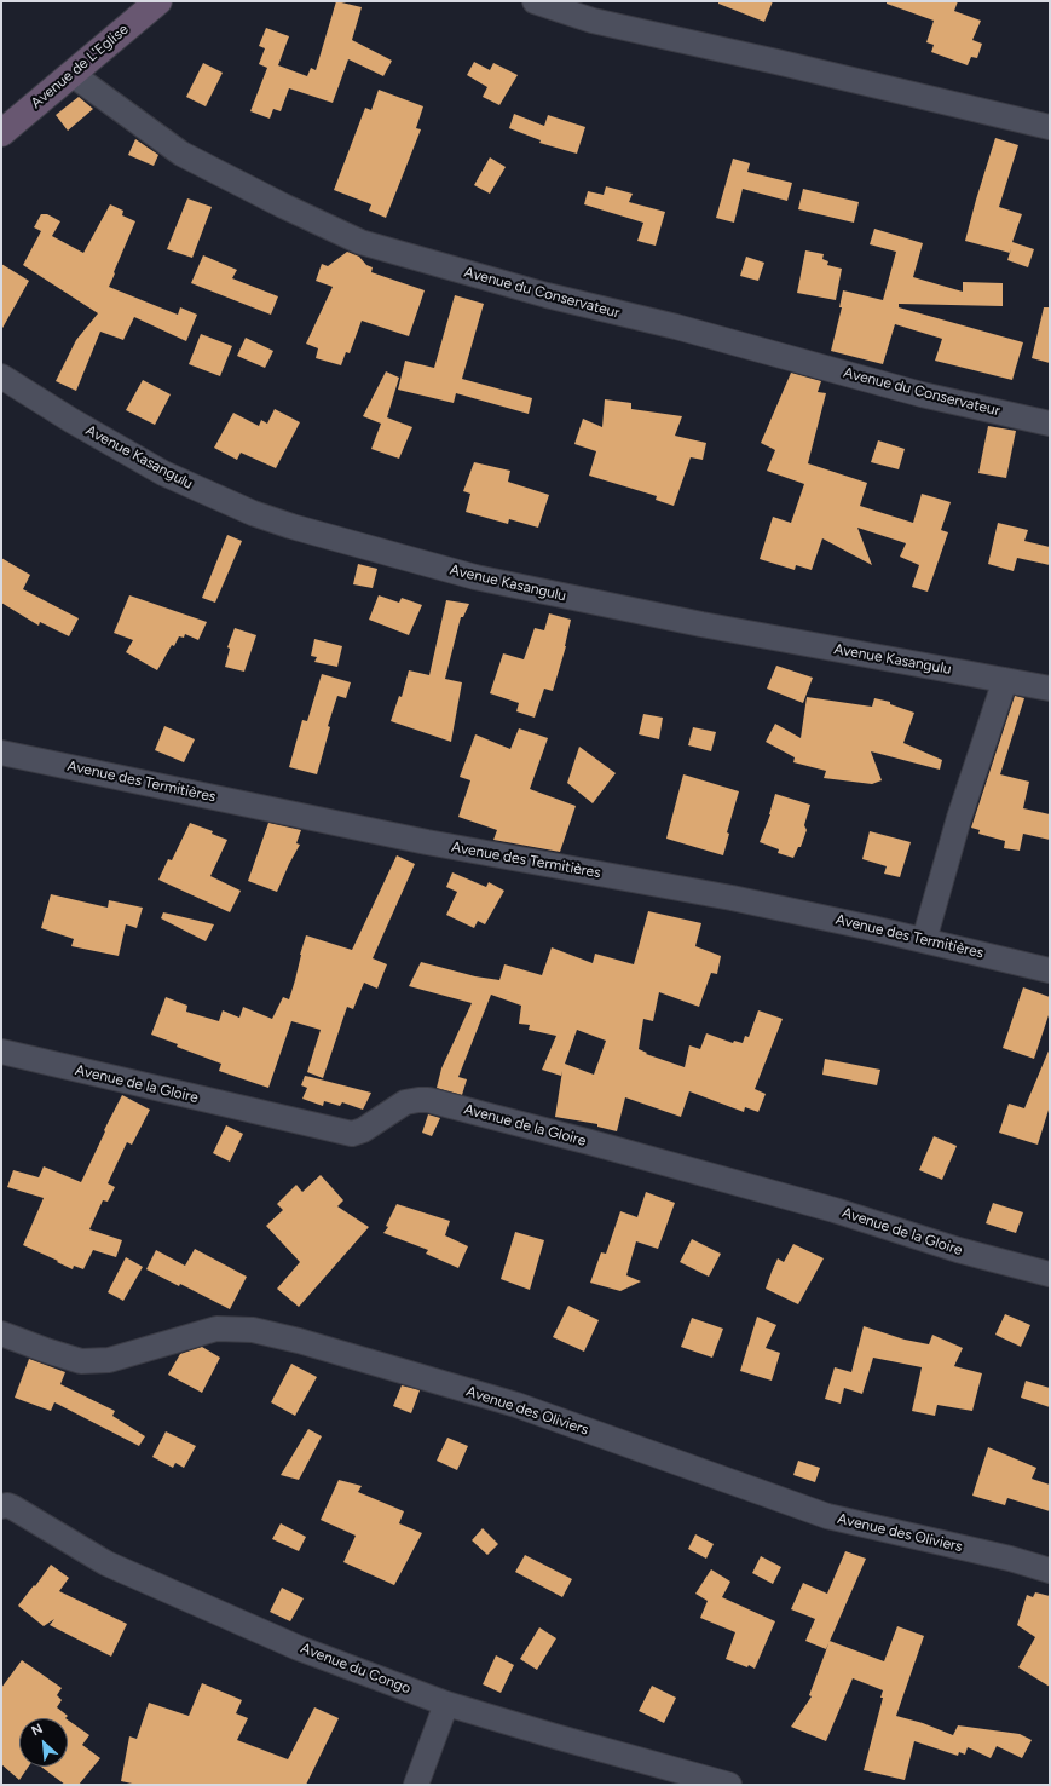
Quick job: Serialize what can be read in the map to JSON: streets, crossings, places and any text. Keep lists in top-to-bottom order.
{
  "streets": {
    "street": [
      "Avenue de L'Eglise",
      "Avenue du Conservateur",
      "Avenue Kasangulu",
      "Avenue des Termitières",
      "Avenue de la Gloire",
      "Avenue des Oliviers",
      "Avenue du Congo"
    ]
  },
  "crossings": [
    ["Avenue de L'Eglise", "Avenue du Conservateur"]
  ],
  "north": "top left"
}
